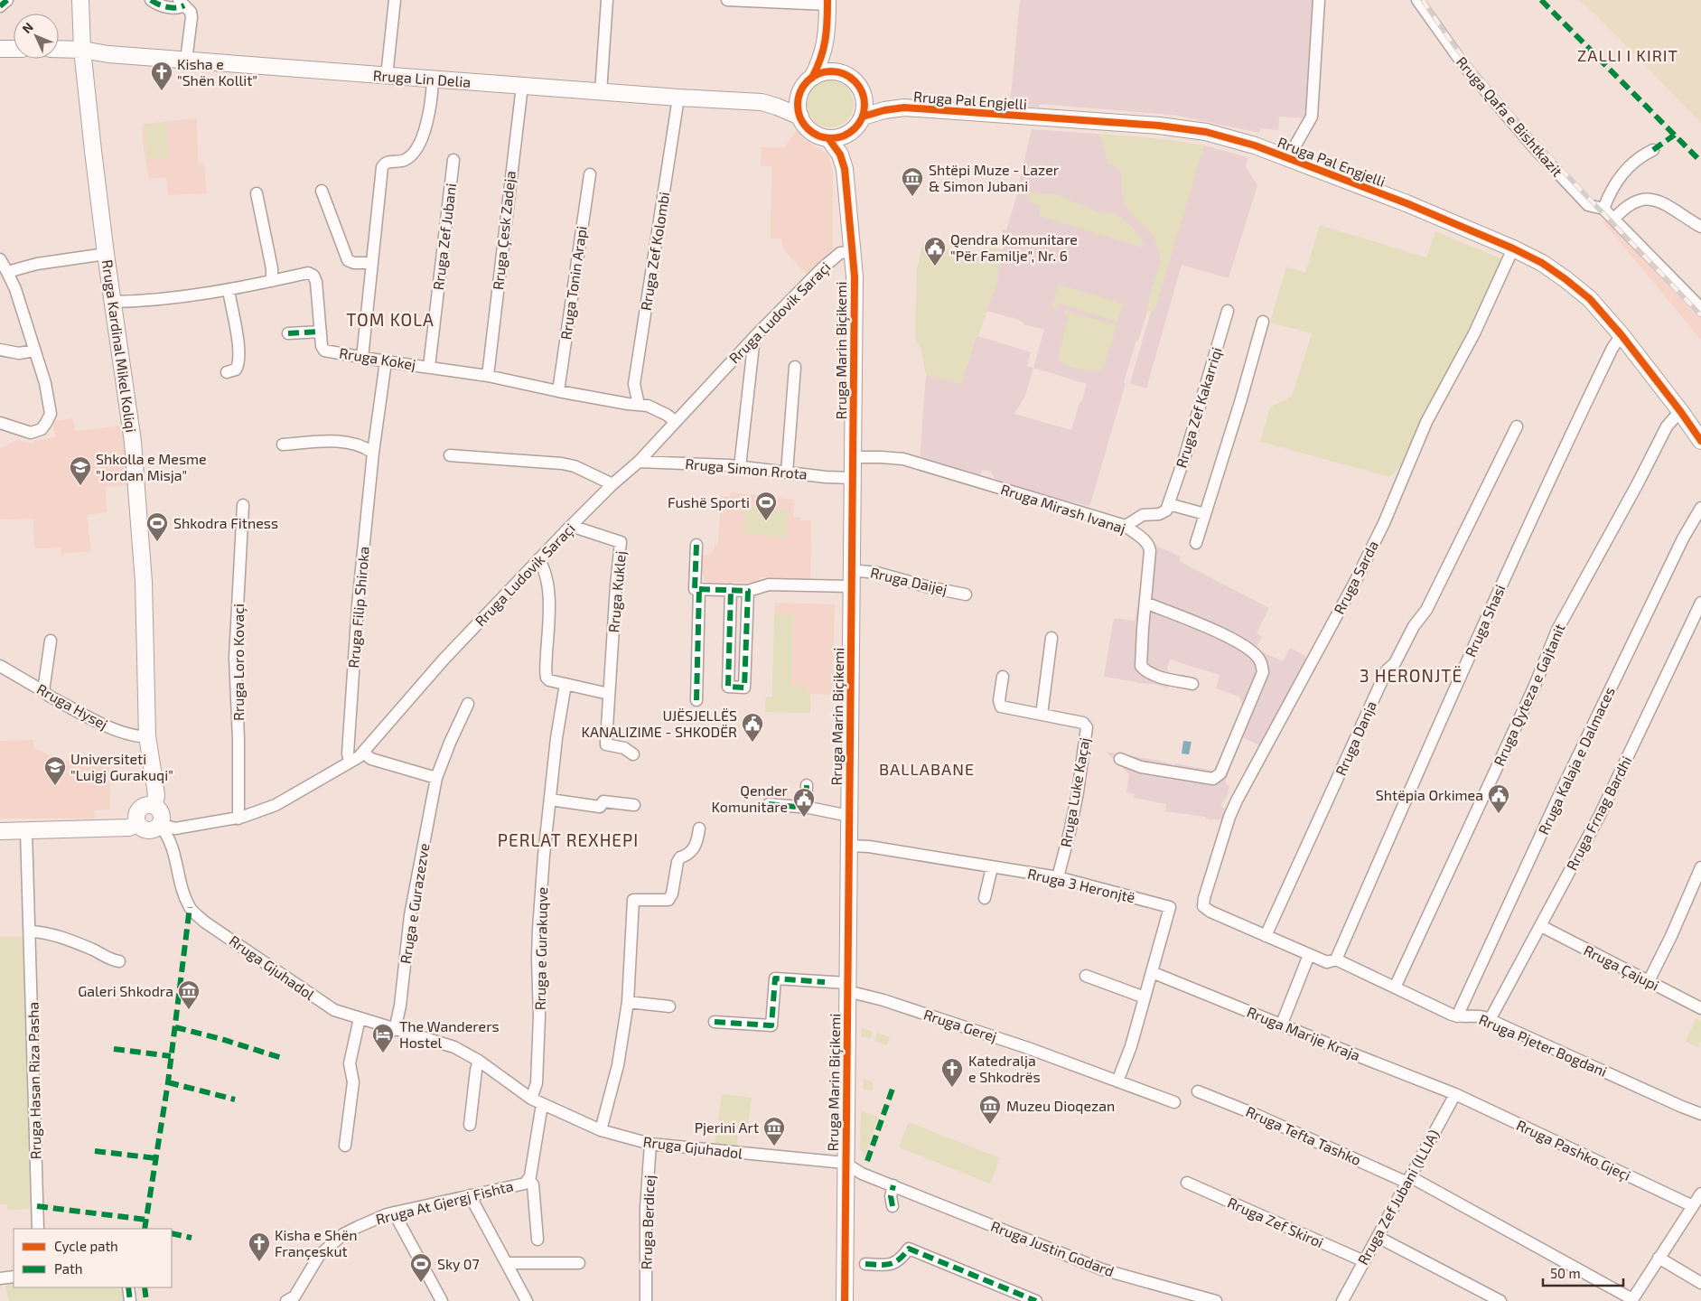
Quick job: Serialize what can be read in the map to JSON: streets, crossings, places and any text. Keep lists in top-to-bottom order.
{
  "streets": {
    "main road": [
      "Rruga Lin Delia",
      "Rruga Pal Engjelli",
      "Rruga Kardinal Mikel Koliqi",
      "Rruga Marin Biçikemi"
    ],
    "street": [
      "Rruga Qafa e Bishtkazit",
      "Rruga Çesk Zadeja",
      "Rruga Zef Jubani",
      "Rruga Zef Kolombi",
      "Rruga Tonin Arapi",
      "Rruga Ludovik Saraçi",
      "Rruga Kokej",
      "Rruga Zef Kakarriqi",
      "Rruga Simon Rrota",
      "Rruga Mirash Ivanaj",
      "Rruga Sarda",
      "Rruga Daijej",
      "Rruga Kuklej",
      "Rruga Filip Shiroka",
      "Rruga Shasi",
      "Rruga Loro Kovaçi",
      "Rruga Qyteza e Gajtanit",
      "Rruga Hysej",
      "Rruga Danja",
      "Rruga Kalaja e Dalmaces",
      "Rruga Luke Kaçaj",
      "Rruga Frnag Bardhi",
      "Rruga 3 Heronjtë",
      "Rruga e Gurazezve",
      "Rruga e Gurakuqve",
      "Rruga Gjuhadol",
      "Rruga Çajupi",
      "Rruga Gerej",
      "Rruga Marije Kraja",
      "Rruga Pjeter Bogdani",
      "Rruga Hasan Riza Pasha",
      "Rruga Tefta Tashko",
      "Rruga Pashko Gjeçi",
      "Rruga Zef Jubani (ILLIA)",
      "Rruga At Gjergj Fishta",
      "Rruga Berdicej",
      "Rruga Zef Skiroi",
      "Rruga Justin Godard"
    ]
  },
  "crossings": [
    ["Rruga Lin Delia", "Rruga Pal Engjelli"],
    ["Rruga Lin Delia", "Rruga Çesk Zadeja"],
    ["Rruga Lin Delia", "Rruga Zef Kolombi"],
    ["Rruga Lin Delia", "Rruga Kardinal Mikel Koliqi"],
    ["Rruga Lin Delia", "Rruga Marin Biçikemi"],
    ["Rruga Pal Engjelli", "Rruga Marin Biçikemi"],
    ["Rruga Pal Engjelli", "Rruga Sarda"],
    ["Rruga Pal Engjelli", "Rruga Shasi"],
    ["Rruga Pal Engjelli", "Rruga Qyteza e Gajtanit"],
    ["Rruga Çesk Zadeja", "Rruga Kokej"],
    ["Rruga Zef Jubani", "Rruga Kokej"],
    ["Rruga Zef Kolombi", "Rruga Kokej"],
    ["Rruga Tonin Arapi", "Rruga Kokej"],
    ["Rruga Ludovik Saraçi", "Rruga Kardinal Mikel Koliqi"],
    ["Rruga Ludovik Saraçi", "Rruga Marin Biçikemi"],
    ["Rruga Ludovik Saraçi", "Rruga Kokej"],
    ["Rruga Ludovik Saraçi", "Rruga Simon Rrota"],
    ["Rruga Ludovik Saraçi", "Rruga Kuklej"],
    ["Rruga Ludovik Saraçi", "Rruga Filip Shiroka"],
    ["Rruga Ludovik Saraçi", "Rruga Loro Kovaçi"],
    ["Rruga Ludovik Saraçi", "Rruga Gjuhadol"],
    ["Rruga Kardinal Mikel Koliqi", "Rruga Kokej"],
    ["Rruga Kardinal Mikel Koliqi", "Rruga Hysej"],
    ["Rruga Kardinal Mikel Koliqi", "Rruga Gjuhadol"],
    ["Rruga Marin Biçikemi", "Rruga Simon Rrota"],
    ["Rruga Marin Biçikemi", "Rruga Mirash Ivanaj"],
    ["Rruga Marin Biçikemi", "Rruga Daijej"],
    ["Rruga Marin Biçikemi", "Rruga 3 Heronjtë"],
    ["Rruga Marin Biçikemi", "Rruga Gjuhadol"],
    ["Rruga Marin Biçikemi", "Rruga Gerej"],
    ["Rruga Marin Biçikemi", "Rruga Justin Godard"],
    ["Rruga Kokej", "Rruga Filip Shiroka"],
    ["Rruga Sarda", "Rruga Pjeter Bogdani"],
    ["Rruga Shasi", "Rruga Pjeter Bogdani"],
    ["Rruga Qyteza e Gajtanit", "Rruga Pjeter Bogdani"],
    ["Rruga Danja", "Rruga Pjeter Bogdani"],
    ["Rruga Kalaja e Dalmaces", "Rruga Pjeter Bogdani"],
    ["Rruga Luke Kaçaj", "Rruga 3 Heronjtë"],
    ["Rruga Frnag Bardhi", "Rruga Çajupi"],
    ["Rruga Frnag Bardhi", "Rruga Pjeter Bogdani"],
    ["Rruga 3 Heronjtë", "Rruga Marije Kraja"],
    ["Rruga e Gurazezve", "Rruga Gjuhadol"],
    ["Rruga e Gurakuqve", "Rruga Gjuhadol"],
    ["Rruga Gjuhadol", "Rruga At Gjergj Fishta"],
    ["Rruga Gjuhadol", "Rruga Berdicej"],
    ["Rruga Gjuhadol", "Rruga Justin Godard"],
    ["Rruga Marije Kraja", "Rruga Pashko Gjeçi"],
    ["Rruga Marije Kraja", "Rruga Zef Jubani (ILLIA)"],
    ["Rruga Tefta Tashko", "Rruga Zef Jubani (ILLIA)"],
    ["Rruga Pashko Gjeçi", "Rruga Zef Jubani (ILLIA)"],
    ["Rruga Zef Jubani (ILLIA)", "Rruga Zef Skiroi"]
  ],
  "districts": [
    "ZALLI I KIRIT",
    "TOM KOLA",
    "3 HERONJTË",
    "BALLABANE",
    "PERLAT REXHEPI"
  ],
  "places": {
    "church": ["Kisha e \"Shën Kollit\"", "Katedralja e Shkodrës", "Kisha e Shën Françeskut"],
    "museum": [
      "Shtëpi Muze - Lazer & Simon Jubani",
      "Galeri Shkodra",
      "Muzeu Dioqezan",
      "Pjerini Art"
    ],
    "public building": [
      "Qendra Komunitare \"Për Familje\", Nr. 6",
      "UJËSJELLËS KANALIZIME - SHKODËR",
      "Shtëpia Orkimea",
      "Qender Komunitare"
    ],
    "school or university": ["Shkolla e Mesme \"Jordan Misja\"", "Universiteti \"Luigj Gurakuqi\""],
    "sports": ["Fushë Sporti", "Shkodra Fitness", "Sky 07"],
    "hotel": ["The Wanderers Hostel"]
  },
  "legend": ["Cycle path", "Path"],
  "scale_bar": "50 m",
  "north": "top left"
}
